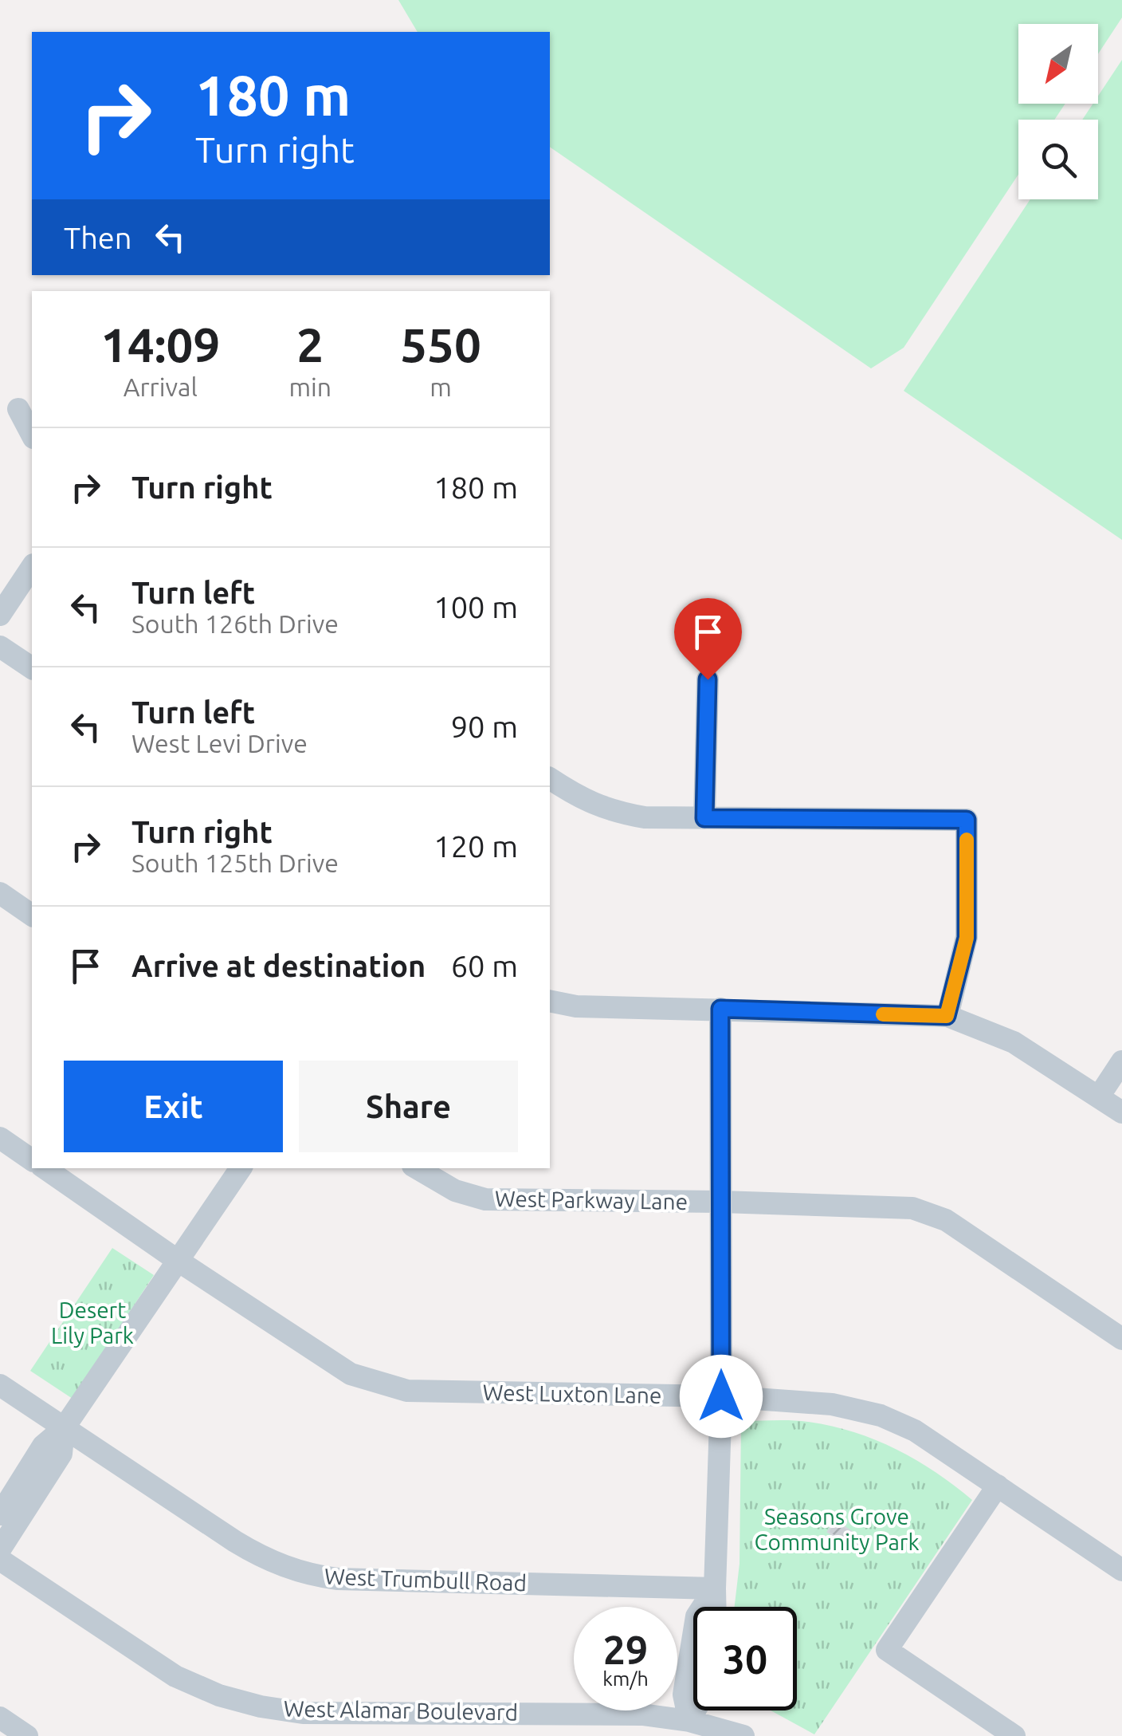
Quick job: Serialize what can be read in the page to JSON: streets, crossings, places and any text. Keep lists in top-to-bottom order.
{
  "streets": {
    "street": [
      "West Parkway Lane",
      "West Luxton Lane",
      "West Trumbull Road",
      "West Alamar Boulevard"
    ]
  },
  "parks": ["Desert Lily Park", "Seasons Grove Community Park"],
  "north": "bottom left",
  "page": {
    "turn": ["180 m", "Turn right"],
    "then": "Then",
    "eta": [
      "14:09",
      "Arrival",
      "2",
      "min",
      "550",
      "m"
    ],
    "list": [
      {
        "name": "Turn right",
        "value": "180 m"
      },
      {
        "name": "Turn left",
        "note": "South 126th Drive",
        "value": "100 m"
      },
      {
        "name": "Turn left",
        "note": "West Levi Drive",
        "value": "90 m"
      },
      {
        "name": "Turn right",
        "note": "South 125th Drive",
        "value": "120 m"
      },
      {
        "name": "Arrive at destination",
        "value": "60 m"
      }
    ],
    "buttons": ["Exit", "Share"],
    "speed": "29 km/h",
    "limit": "30"
  }
}
